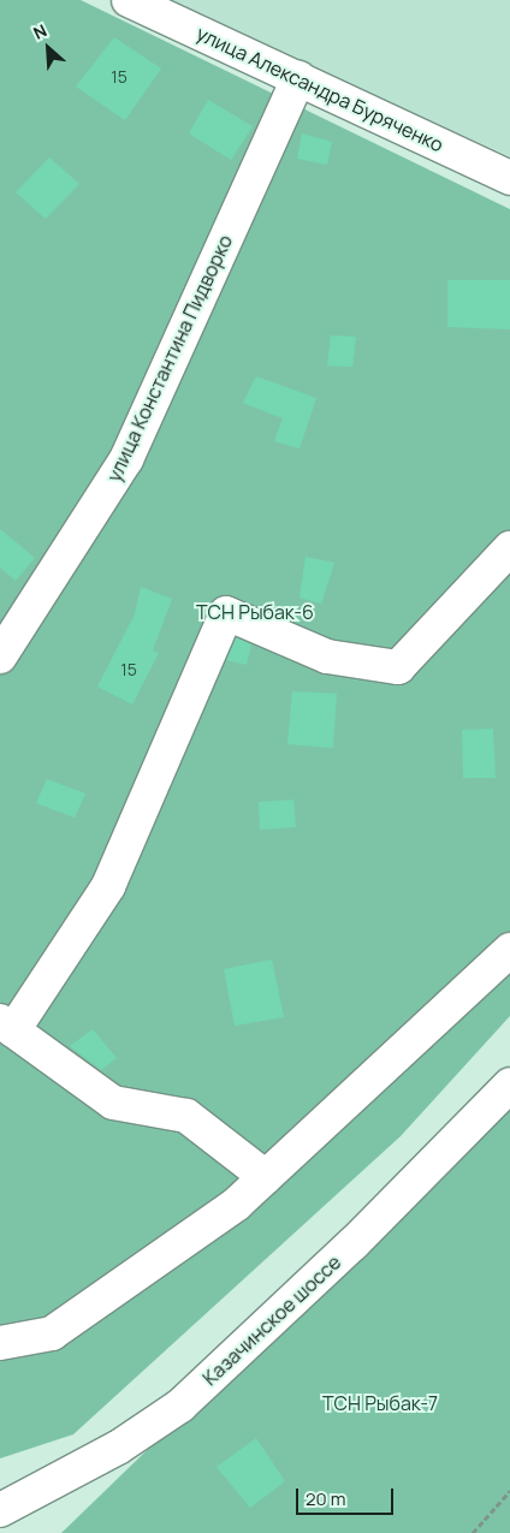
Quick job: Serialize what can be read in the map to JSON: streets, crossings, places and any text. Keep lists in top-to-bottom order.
{
  "streets": {
    "street": ["улица Александра Буряченко", "улица Константина Пидворко", "Казачинское шоссе"]
  },
  "crossings": [
    ["улица Александра Буряченко", "улица Константина Пидворко"]
  ],
  "parks": ["ТСН Рыбак-6", "ТСН Рыбак-7"],
  "house_numbers": ["15", "15"],
  "scale_bar": "20 m",
  "north": "top left"
}
